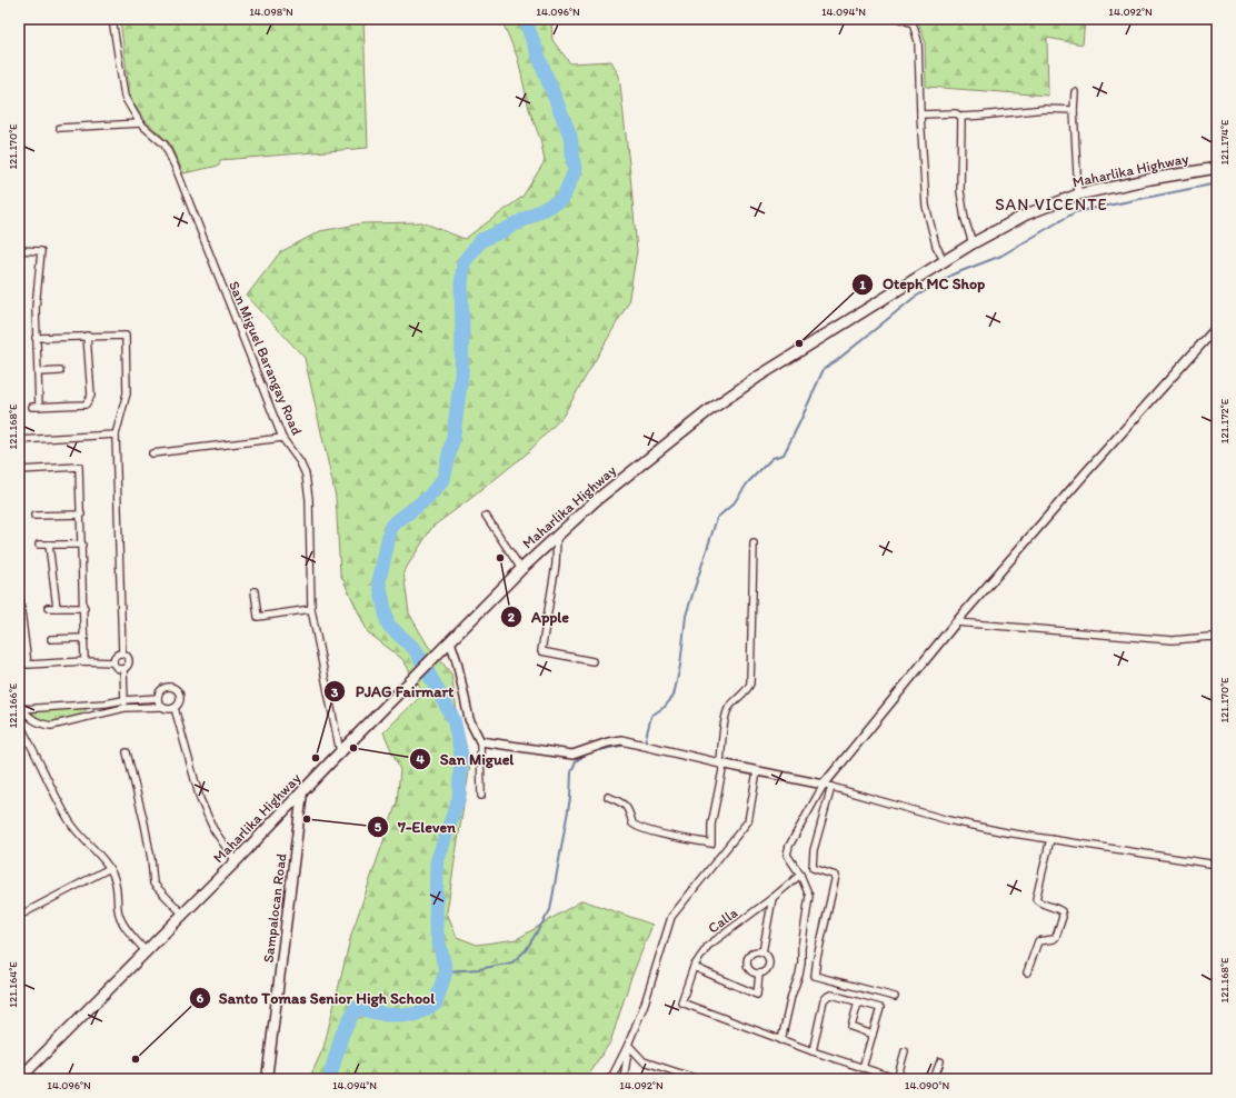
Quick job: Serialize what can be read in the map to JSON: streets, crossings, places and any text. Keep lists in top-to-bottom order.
{
  "streets": {
    "highway": ["Maharlika Highway"],
    "main road": ["Sampalocan Road"],
    "street": ["San Miguel Barangay Road", "Calla"]
  },
  "crossings": [
    ["Maharlika Highway", "San Miguel Barangay Road"],
    ["Maharlika Highway", "Sampalocan Road"]
  ],
  "districts": ["SAN VICENTE"],
  "places": [
    "Oteph MC Shop",
    "Apple",
    "San Miguel",
    "PJAG Fairmart",
    "7-Eleven",
    "Santo Tomas Senior High School"
  ],
  "coordinates": [
    "14.098°N",
    "14.096°N",
    "14.094°N",
    "14.092°N",
    "121.174°E",
    "121.170°E",
    "121.172°E",
    "121.168°E",
    "121.166°E",
    "121.164°E",
    "14.090°N"
  ]
}
